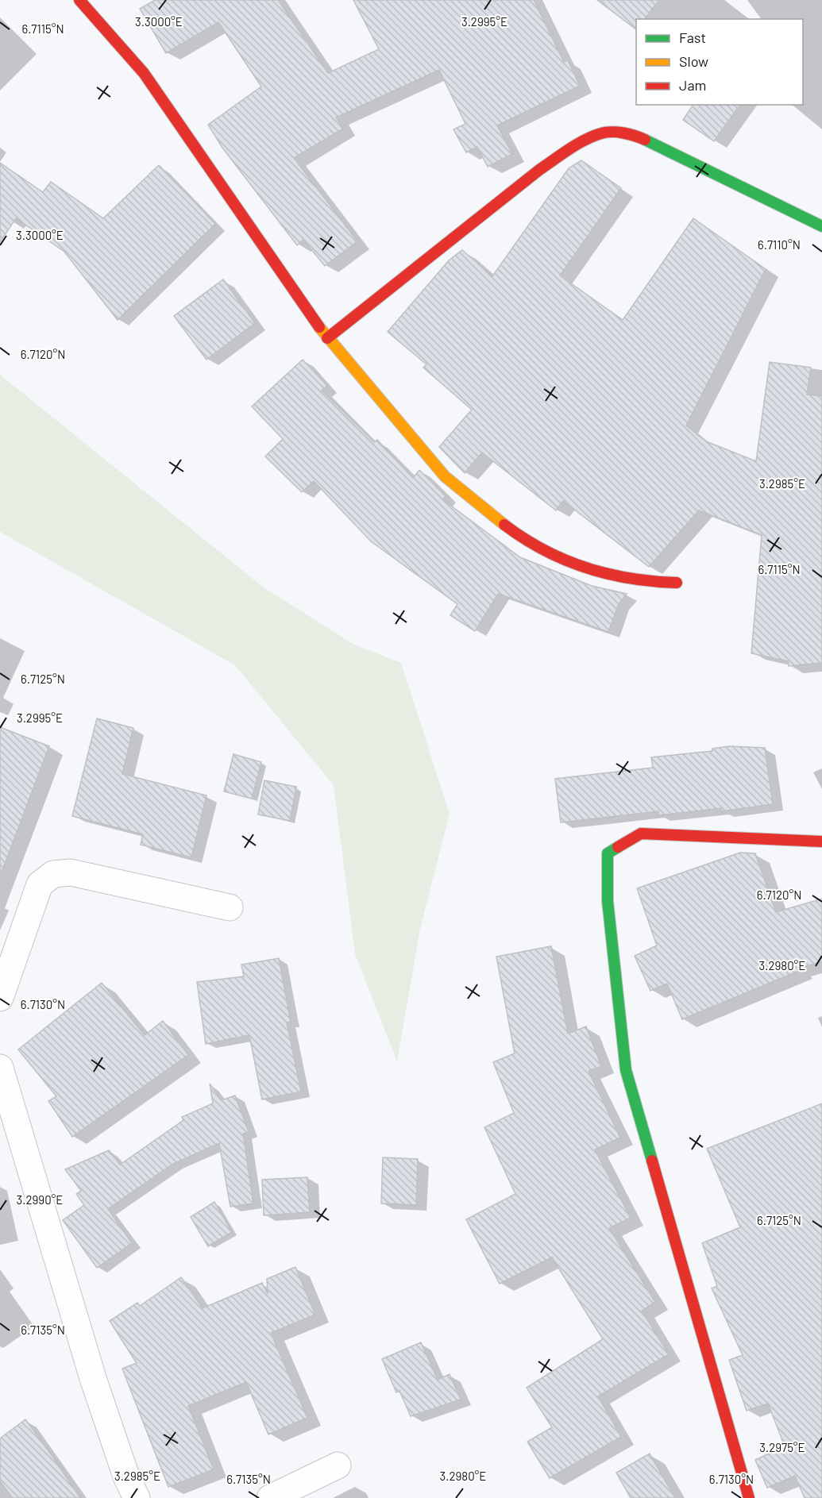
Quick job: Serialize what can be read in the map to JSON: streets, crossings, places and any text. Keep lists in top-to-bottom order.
{
  "legend": ["Fast", "Slow", "Jam"],
  "coordinates": [
    "3.3000°E",
    "3.2995°E",
    "6.7115°N",
    "6.7110°N",
    "6.7120°N",
    "3.2985°E",
    "6.7125°N",
    "3.2980°E",
    "6.7130°N",
    "3.2990°E",
    "6.7135°N",
    "3.2975°E"
  ]
}
